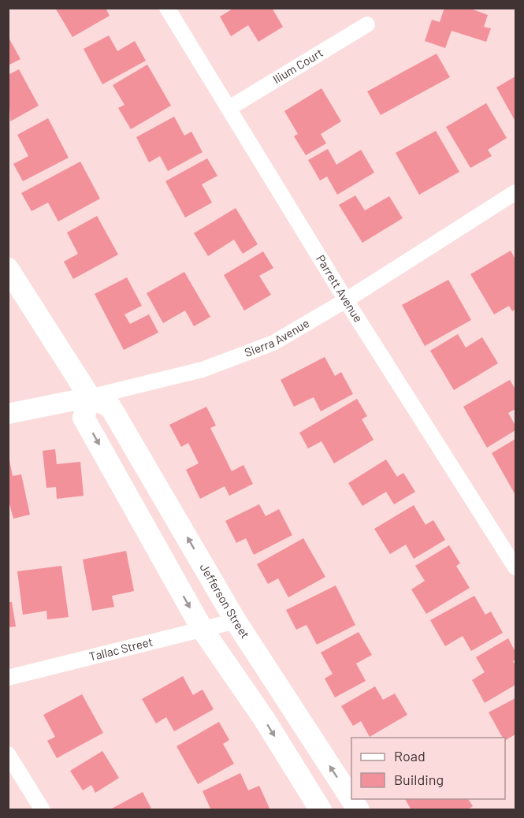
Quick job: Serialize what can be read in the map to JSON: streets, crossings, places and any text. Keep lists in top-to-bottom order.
{
  "streets": {
    "main road": ["Jefferson Street"],
    "street": [
      "Ilium Court",
      "Parrett Avenue",
      "Sierra Avenue",
      "Tallac Street"
    ]
  },
  "crossings": [
    ["Ilium Court", "Parrett Avenue"],
    ["Parrett Avenue", "Sierra Avenue"],
    ["Sierra Avenue", "Jefferson Street"],
    ["Jefferson Street", "Tallac Street"]
  ],
  "legend": ["Road", "Building"]
}
